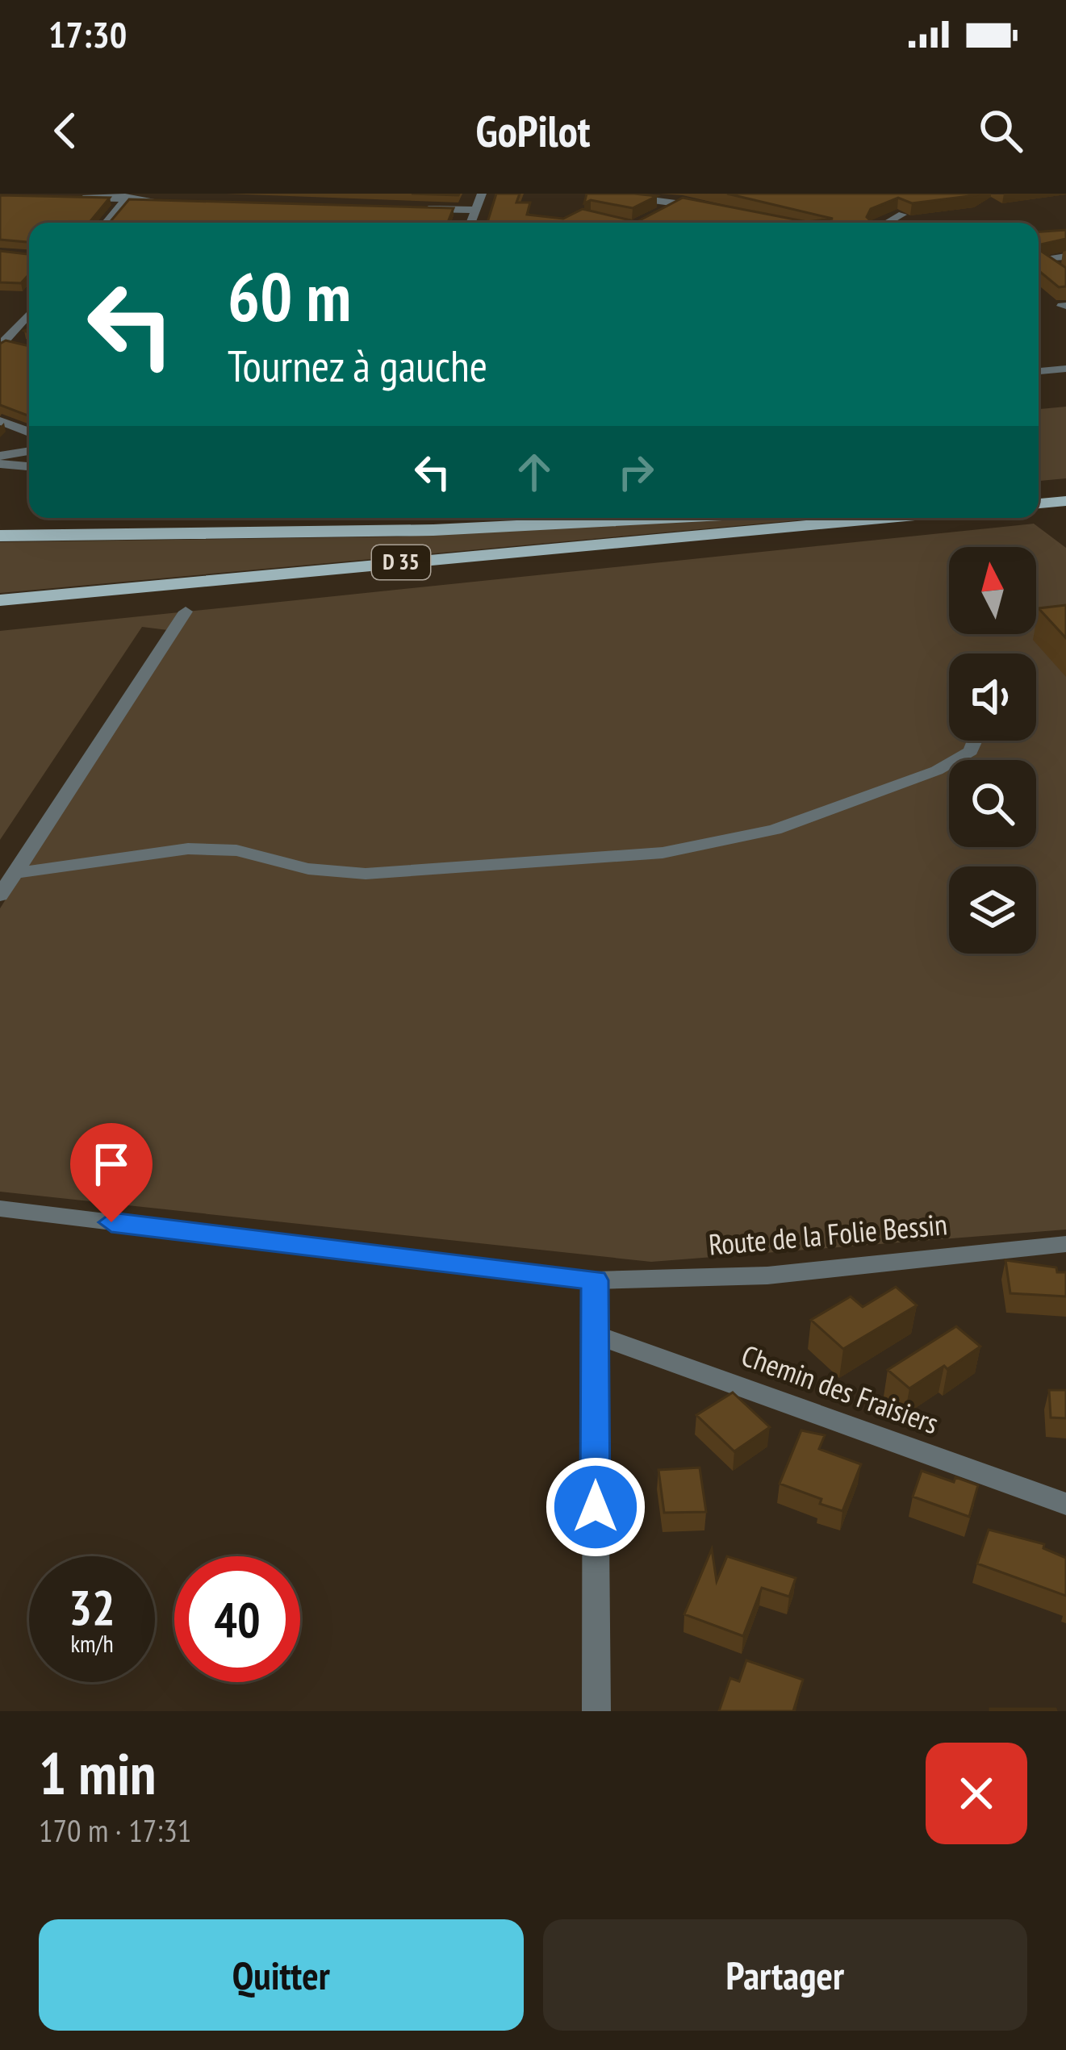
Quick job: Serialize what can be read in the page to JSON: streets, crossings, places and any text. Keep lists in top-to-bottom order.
{
  "streets": {
    "main road": ["D 35"],
    "street": ["Route de la Folie Bessin", "Chemin des Fraisiers"]
  },
  "north": "top",
  "page": {
    "status": "17:30",
    "header": "GoPilot",
    "turn": ["60 m", "Tournez à gauche"],
    "speed": "32 km/h",
    "limit": "40",
    "heading": ["1 min", "170 m · 17:31"],
    "buttons": ["Quitter", "Partager"]
  }
}
